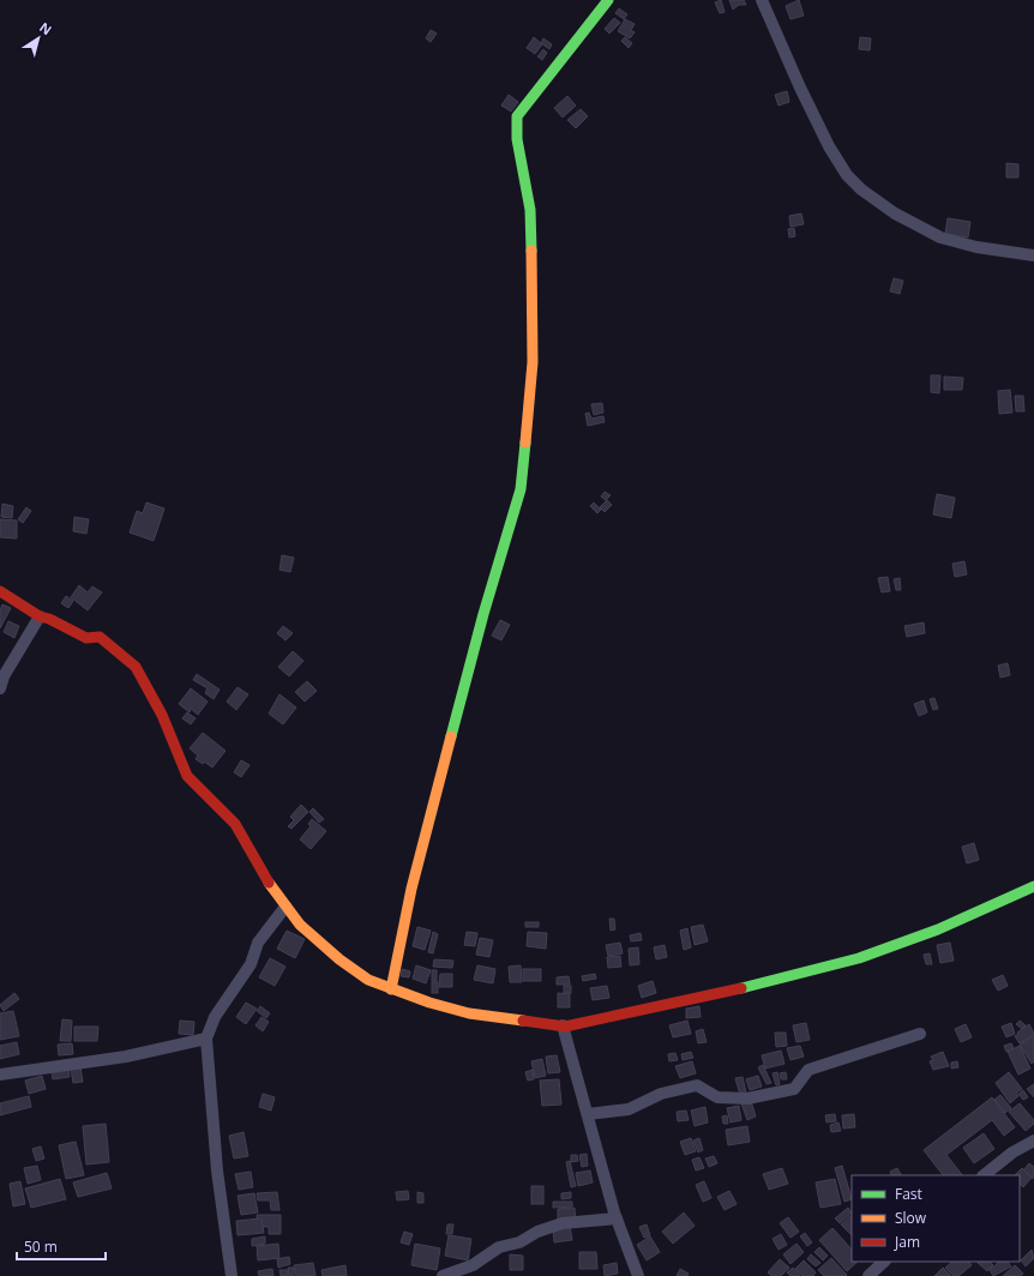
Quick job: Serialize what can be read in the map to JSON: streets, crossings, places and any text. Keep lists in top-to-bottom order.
{
  "legend": ["Fast", "Slow", "Jam"],
  "scale_bar": "50 m",
  "north": "top right"
}
